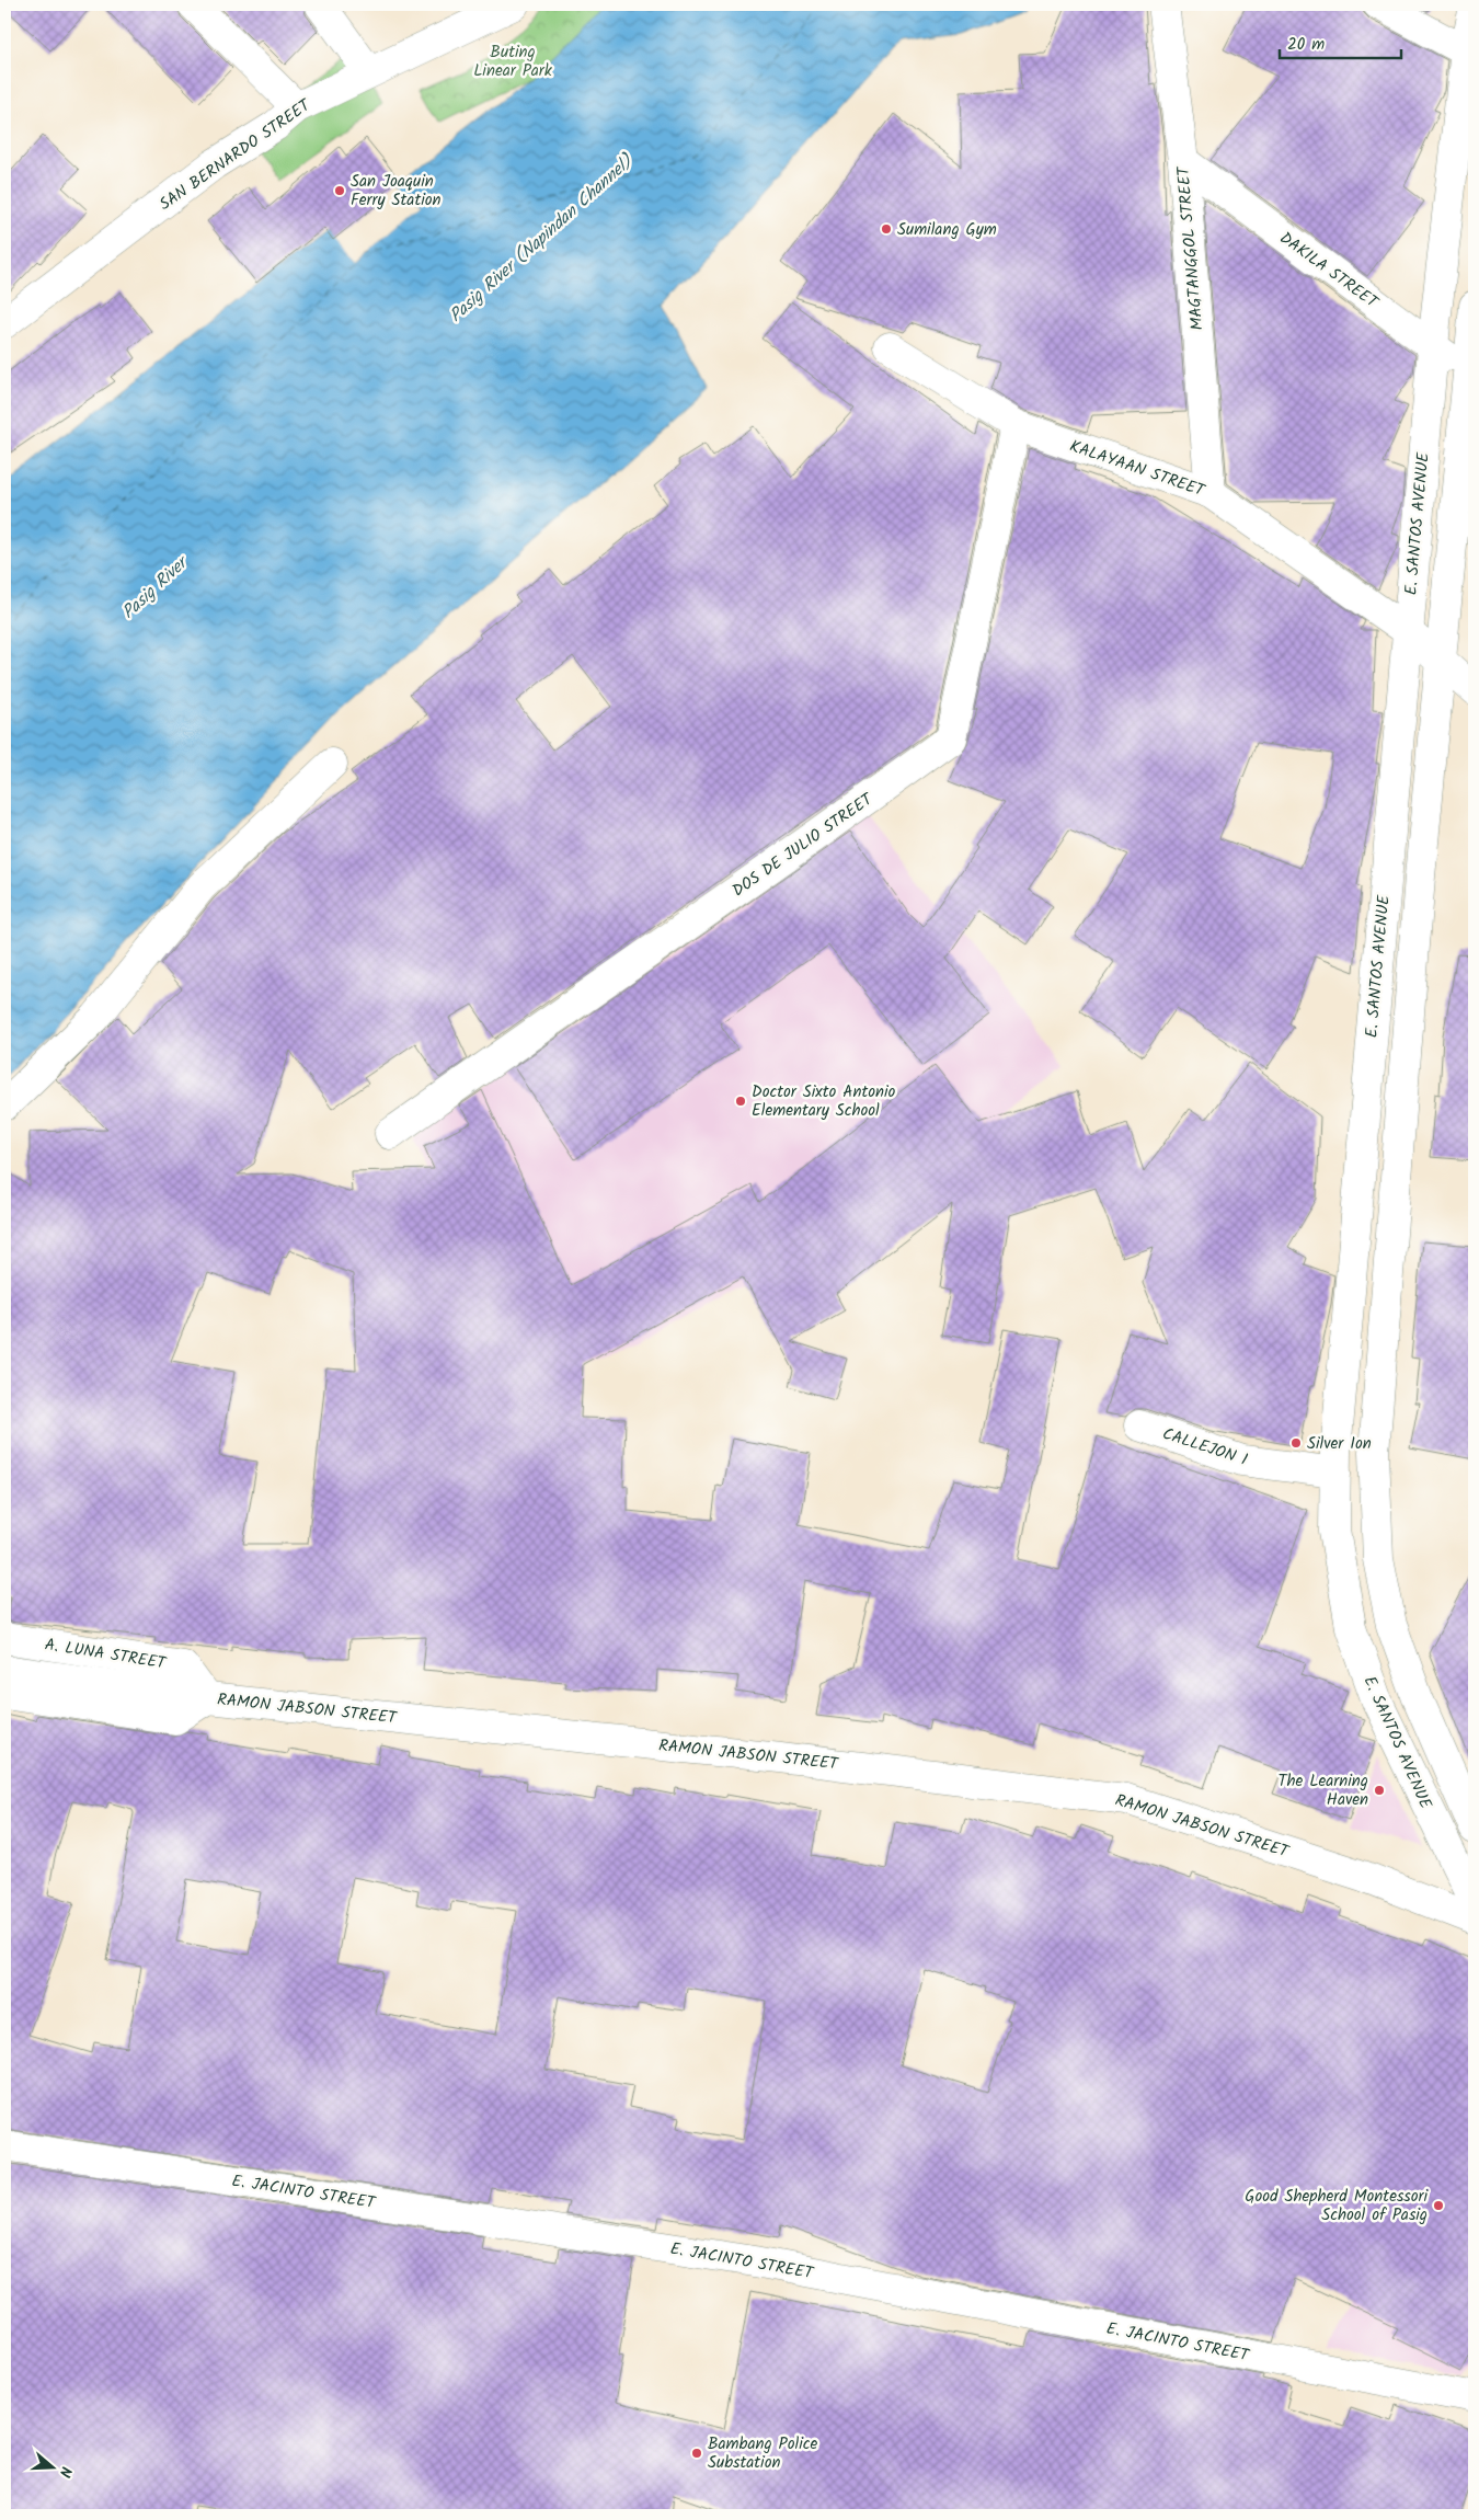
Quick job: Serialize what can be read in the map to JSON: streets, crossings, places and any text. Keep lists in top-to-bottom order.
{
  "streets": {
    "street": [
      "SAN BERNARDO STREET",
      "MAGTANGGOL STREET",
      "DAKILA STREET",
      "KALAYAAN STREET",
      "E. SANTOS AVENUE",
      "DOS DE JULIO STREET",
      "CALLEJON 1",
      "A. LUNA STREET",
      "RAMON JABSON STREET",
      "E. JACINTO STREET"
    ]
  },
  "crossings": [
    ["MAGTANGGOL STREET", "DAKILA STREET"],
    ["MAGTANGGOL STREET", "KALAYAAN STREET"],
    ["DAKILA STREET", "E. SANTOS AVENUE"],
    ["KALAYAAN STREET", "E. SANTOS AVENUE"],
    ["KALAYAAN STREET", "DOS DE JULIO STREET"],
    ["E. SANTOS AVENUE", "CALLEJON 1"],
    ["A. LUNA STREET", "RAMON JABSON STREET"]
  ],
  "water": ["Pasig River (Napindan Channel)", "Pasig River"],
  "parks": ["Buting Linear Park"],
  "places": [
    "San Joaquin Ferry Station",
    "Sumilang Gym",
    "Doctor Sixto Antonio Elementary School",
    "Silver Ion",
    "The Learning Haven",
    "Good Shepherd Montessori School of Pasig",
    "Bambang Police Substation"
  ],
  "scale_bar": "20 m",
  "north": "right"
}
